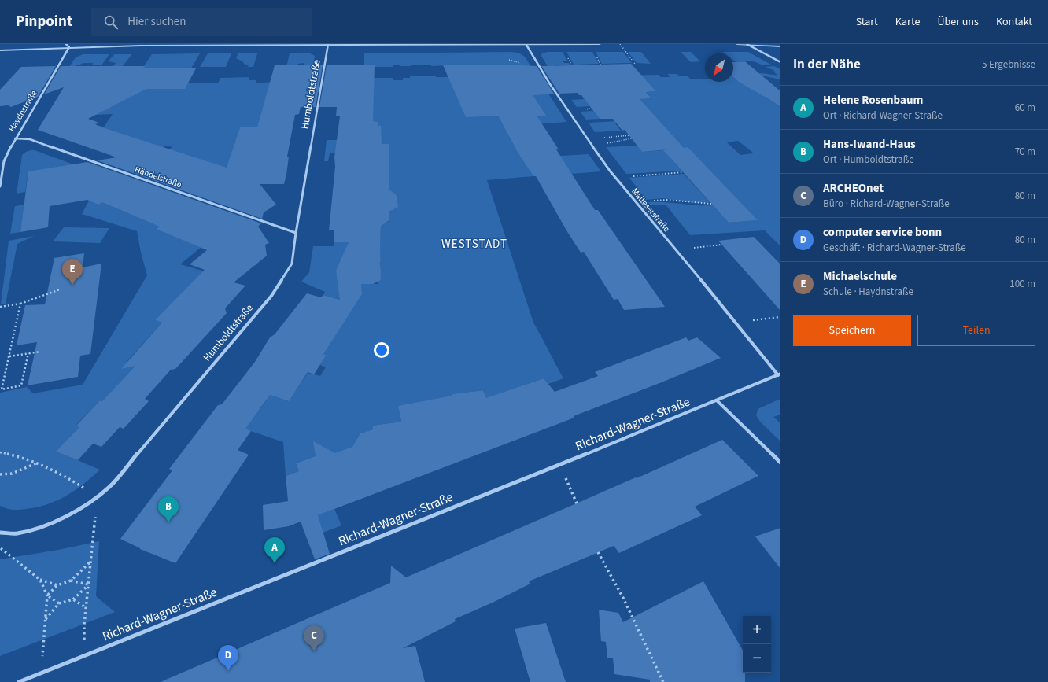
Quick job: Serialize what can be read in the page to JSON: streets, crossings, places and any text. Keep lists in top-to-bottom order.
{
  "streets": {
    "street": [
      "Humboldtstraße",
      "Haydnstraße",
      "Händelstraße",
      "Malteserstraße",
      "Richard-Wagner-Straße"
    ]
  },
  "crossings": [
    ["Humboldtstraße", "Händelstraße"],
    ["Haydnstraße", "Händelstraße"],
    ["Malteserstraße", "Richard-Wagner-Straße"]
  ],
  "districts": ["WESTSTADT"],
  "north": "bottom left",
  "page": {
    "header": "Pinpoint",
    "search": "Hier suchen",
    "nav": [
      "Start",
      "Karte",
      "Über uns",
      "Kontakt"
    ],
    "heading": ["In der Nähe", "5 Ergebnisse"],
    "list": [
      {
        "mark": "A",
        "name": "Helene Rosenbaum",
        "note": "Ort · Richard-Wagner-Straße",
        "value": "60 m"
      },
      {
        "mark": "B",
        "name": "Hans-Iwand-Haus",
        "note": "Ort · Humboldtstraße",
        "value": "70 m"
      },
      {
        "mark": "C",
        "name": "ARCHEOnet",
        "note": "Büro · Richard-Wagner-Straße",
        "value": "80 m"
      },
      {
        "mark": "D",
        "name": "computer service bonn",
        "note": "Geschäft · Richard-Wagner-Straße",
        "value": "80 m"
      },
      {
        "mark": "E",
        "name": "Michaelschule",
        "note": "Schule · Haydnstraße",
        "value": "100 m"
      }
    ],
    "pins": [
      "E",
      "B",
      "A",
      "C",
      "D"
    ],
    "buttons": ["Speichern", "Teilen"],
    "map_buttons": ["+", "−"]
  }
}
